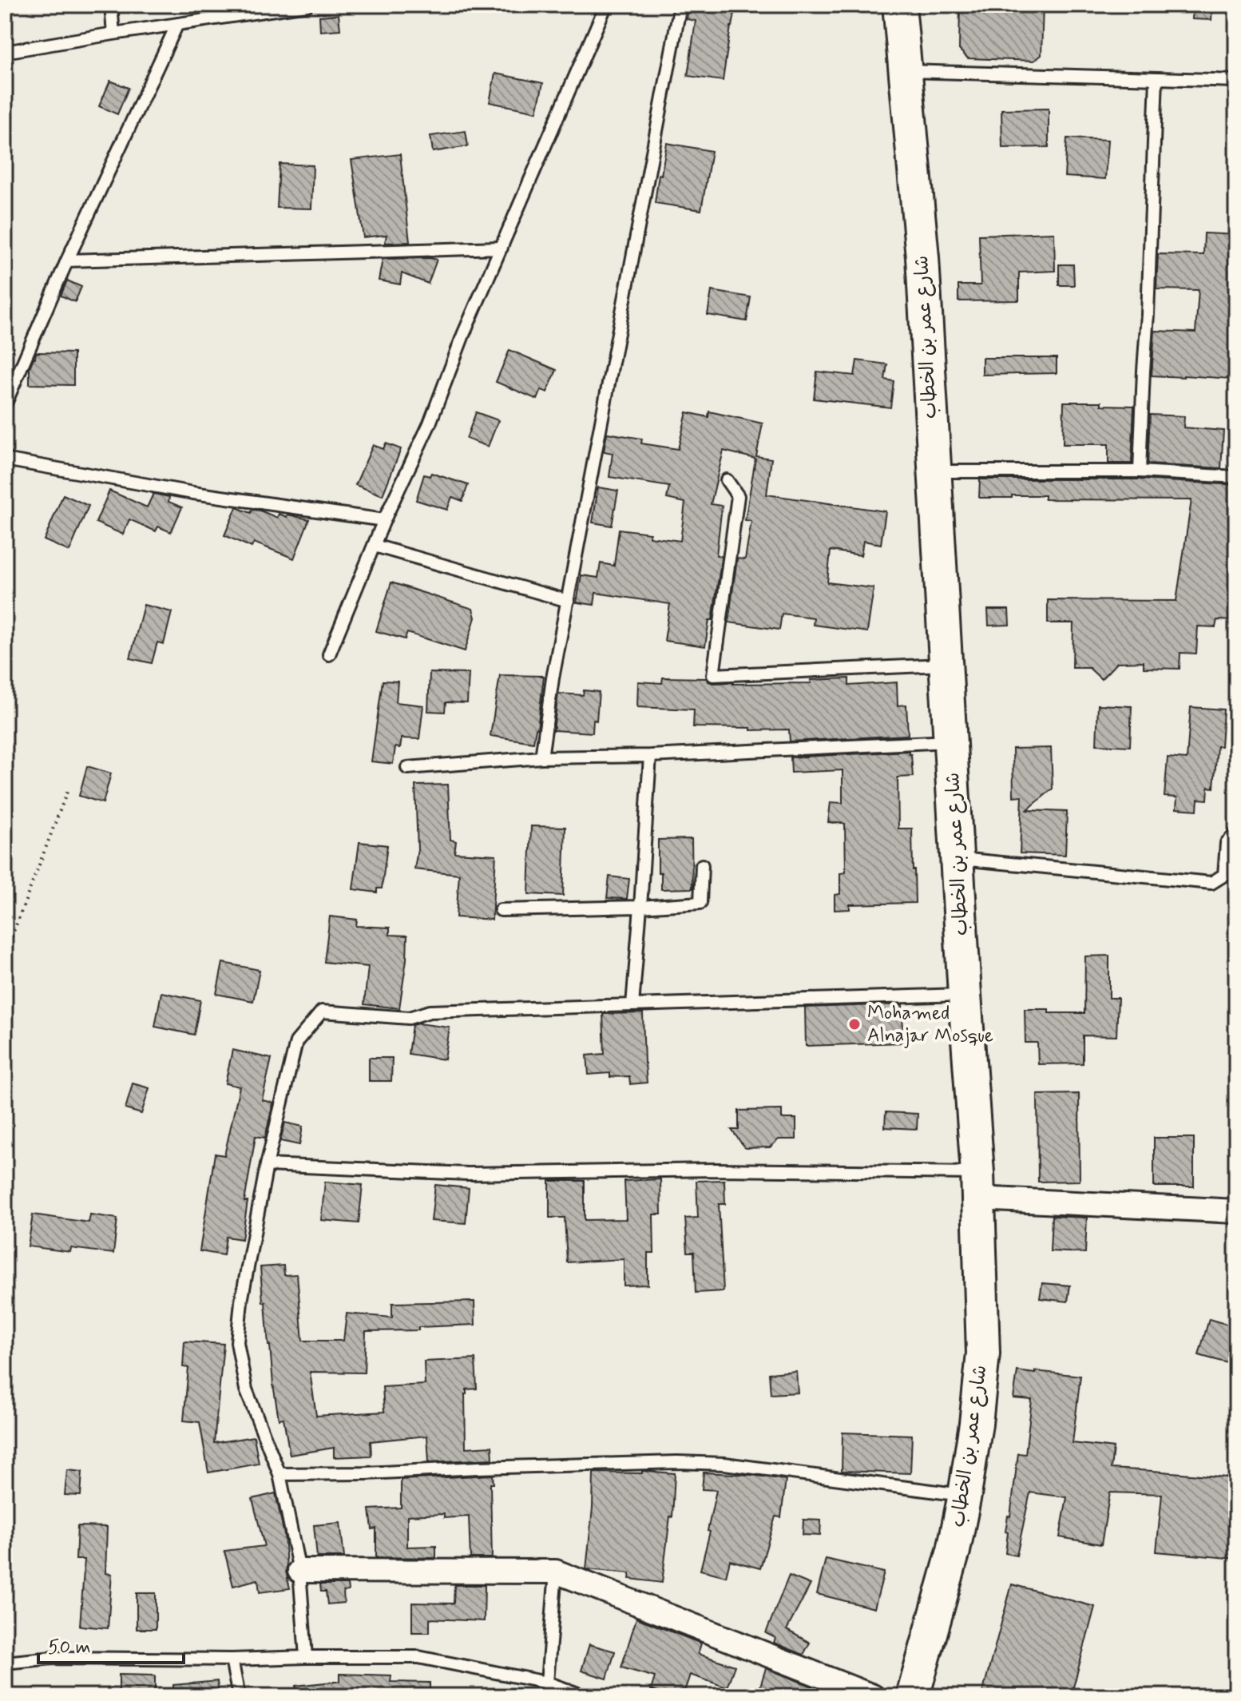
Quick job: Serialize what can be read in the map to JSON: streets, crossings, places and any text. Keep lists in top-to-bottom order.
{
  "streets": {
    "main road": ["شارع عمر بن الخطاب"]
  },
  "places": ["Mohamed Alnajar Mosque"],
  "scale_bar": "50 m"
}
